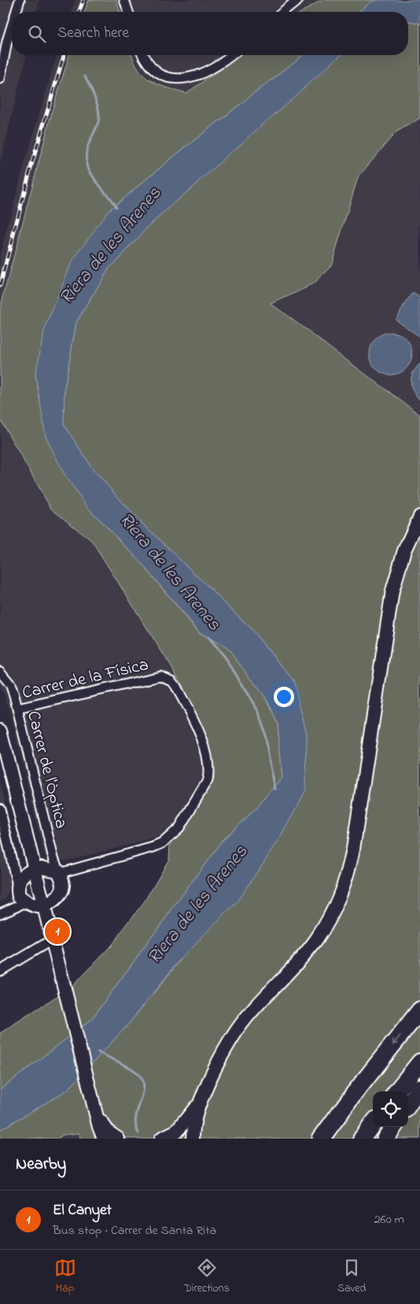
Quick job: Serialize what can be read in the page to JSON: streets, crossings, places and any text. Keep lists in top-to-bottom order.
{
  "streets": {
    "street": ["Carrer de la Física", "Carrer de l'Òptica"]
  },
  "crossings": [
    ["Carrer de la Física", "Carrer de l'Òptica"]
  ],
  "water": ["Riera de les Arenes"],
  "page": {
    "search": "Search here",
    "pins": "1",
    "heading": "Nearby",
    "list": [
      {
        "mark": "1",
        "name": "El Canyet",
        "note": "Bus stop · Carrer de Santa Rita",
        "value": "260 m"
      }
    ],
    "nav": ["Map", "Directions", "Saved"]
  }
}
